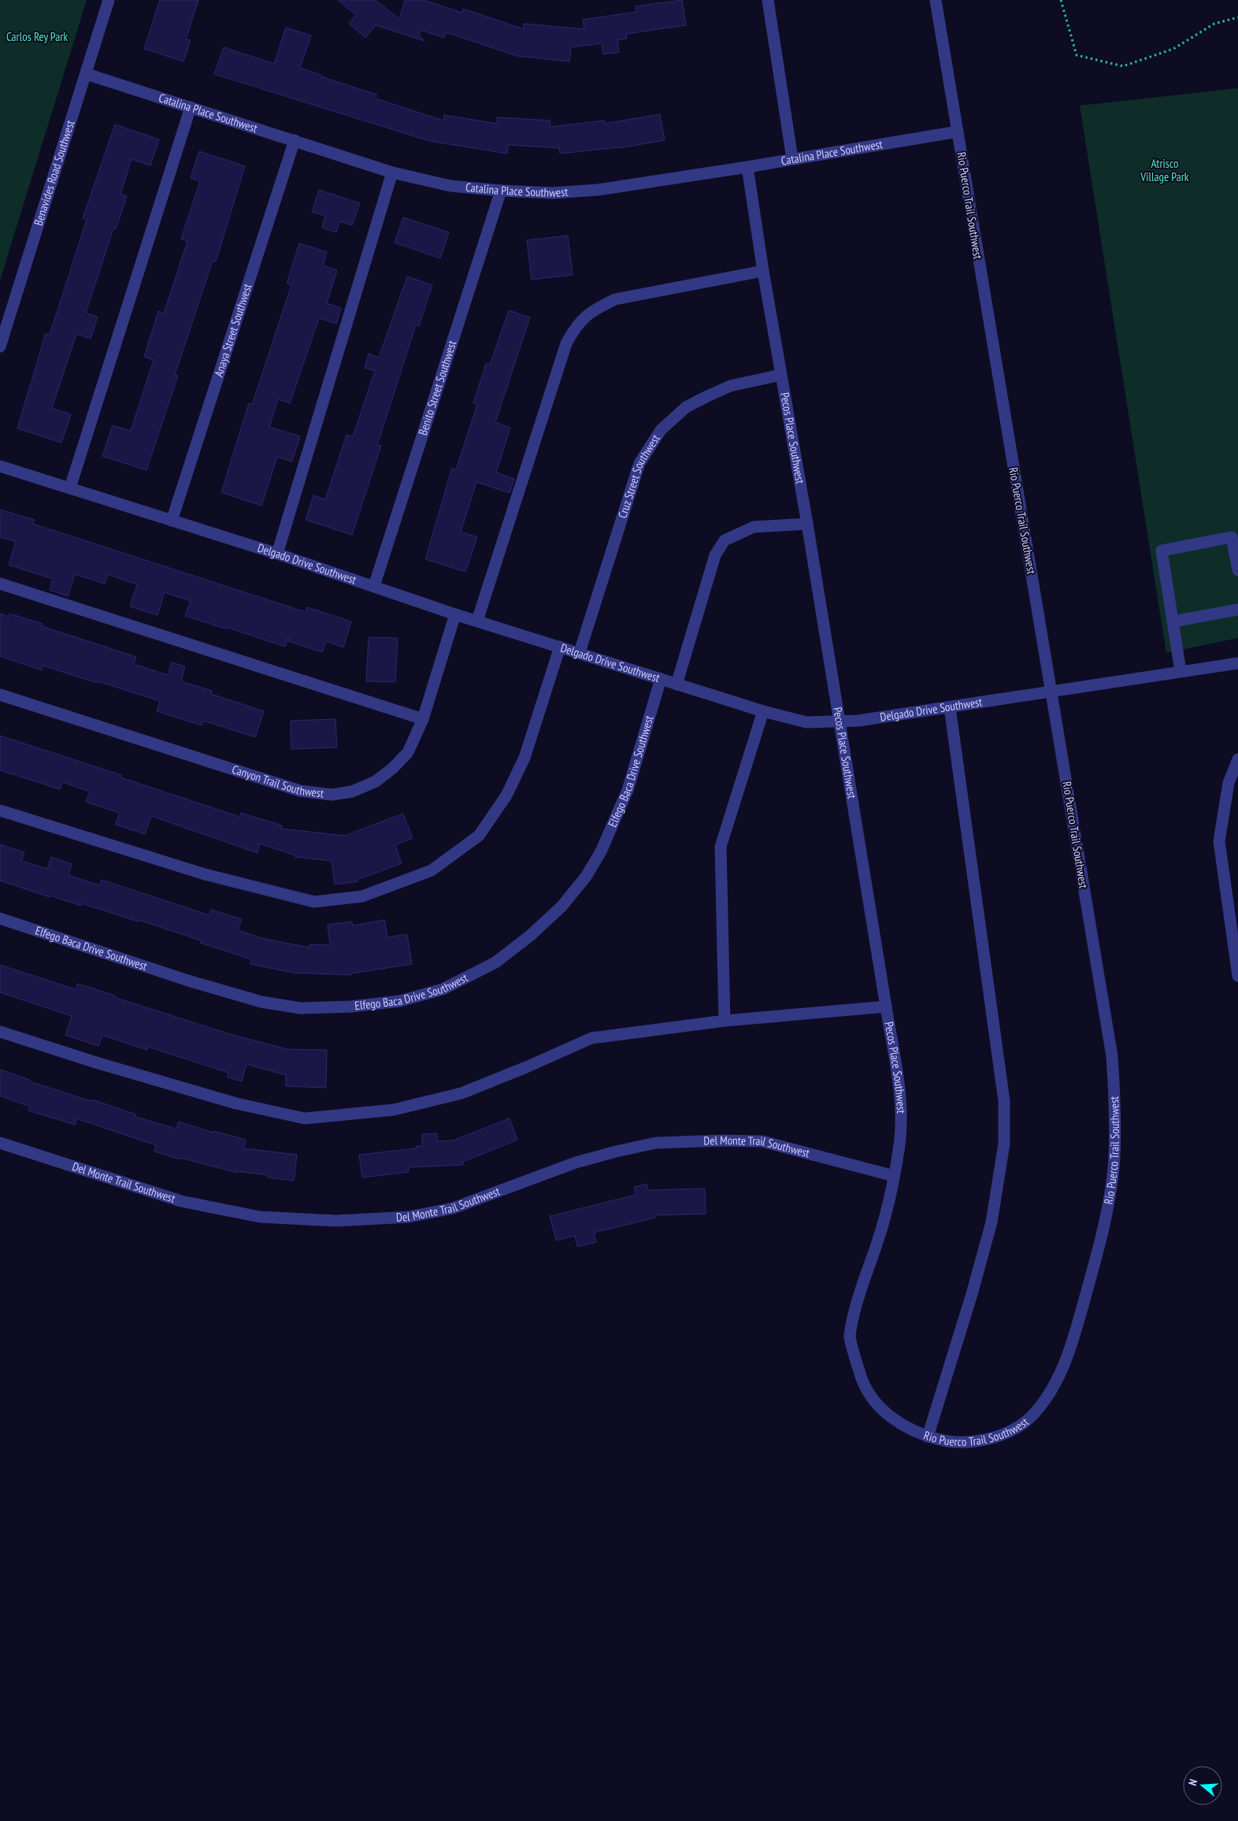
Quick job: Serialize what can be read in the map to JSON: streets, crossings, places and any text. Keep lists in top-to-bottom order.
{
  "streets": {
    "street": [
      "Catalina Place Southwest",
      "Benavides Road Southwest",
      "Rio Puerco Trail Southwest",
      "Anaya Street Southwest",
      "Benito Street Southwest",
      "Pecos Place Southwest",
      "Cruz Street Southwest",
      "Delgado Drive Southwest",
      "Elfego Baca Drive Southwest",
      "Canyon Trail Southwest",
      "Del Monte Trail Southwest"
    ]
  },
  "crossings": [
    ["Catalina Place Southwest", "Benavides Road Southwest"],
    ["Catalina Place Southwest", "Rio Puerco Trail Southwest"],
    ["Catalina Place Southwest", "Anaya Street Southwest"],
    ["Catalina Place Southwest", "Benito Street Southwest"],
    ["Catalina Place Southwest", "Pecos Place Southwest"],
    ["Rio Puerco Trail Southwest", "Pecos Place Southwest"],
    ["Rio Puerco Trail Southwest", "Delgado Drive Southwest"],
    ["Anaya Street Southwest", "Delgado Drive Southwest"],
    ["Benito Street Southwest", "Delgado Drive Southwest"],
    ["Pecos Place Southwest", "Cruz Street Southwest"],
    ["Pecos Place Southwest", "Delgado Drive Southwest"],
    ["Pecos Place Southwest", "Del Monte Trail Southwest"],
    ["Cruz Street Southwest", "Delgado Drive Southwest"],
    ["Delgado Drive Southwest", "Elfego Baca Drive Southwest"],
    ["Delgado Drive Southwest", "Canyon Trail Southwest"]
  ],
  "parks": ["Carlos Rey Park", "Atrisco Village Park"],
  "north": "left"
}
